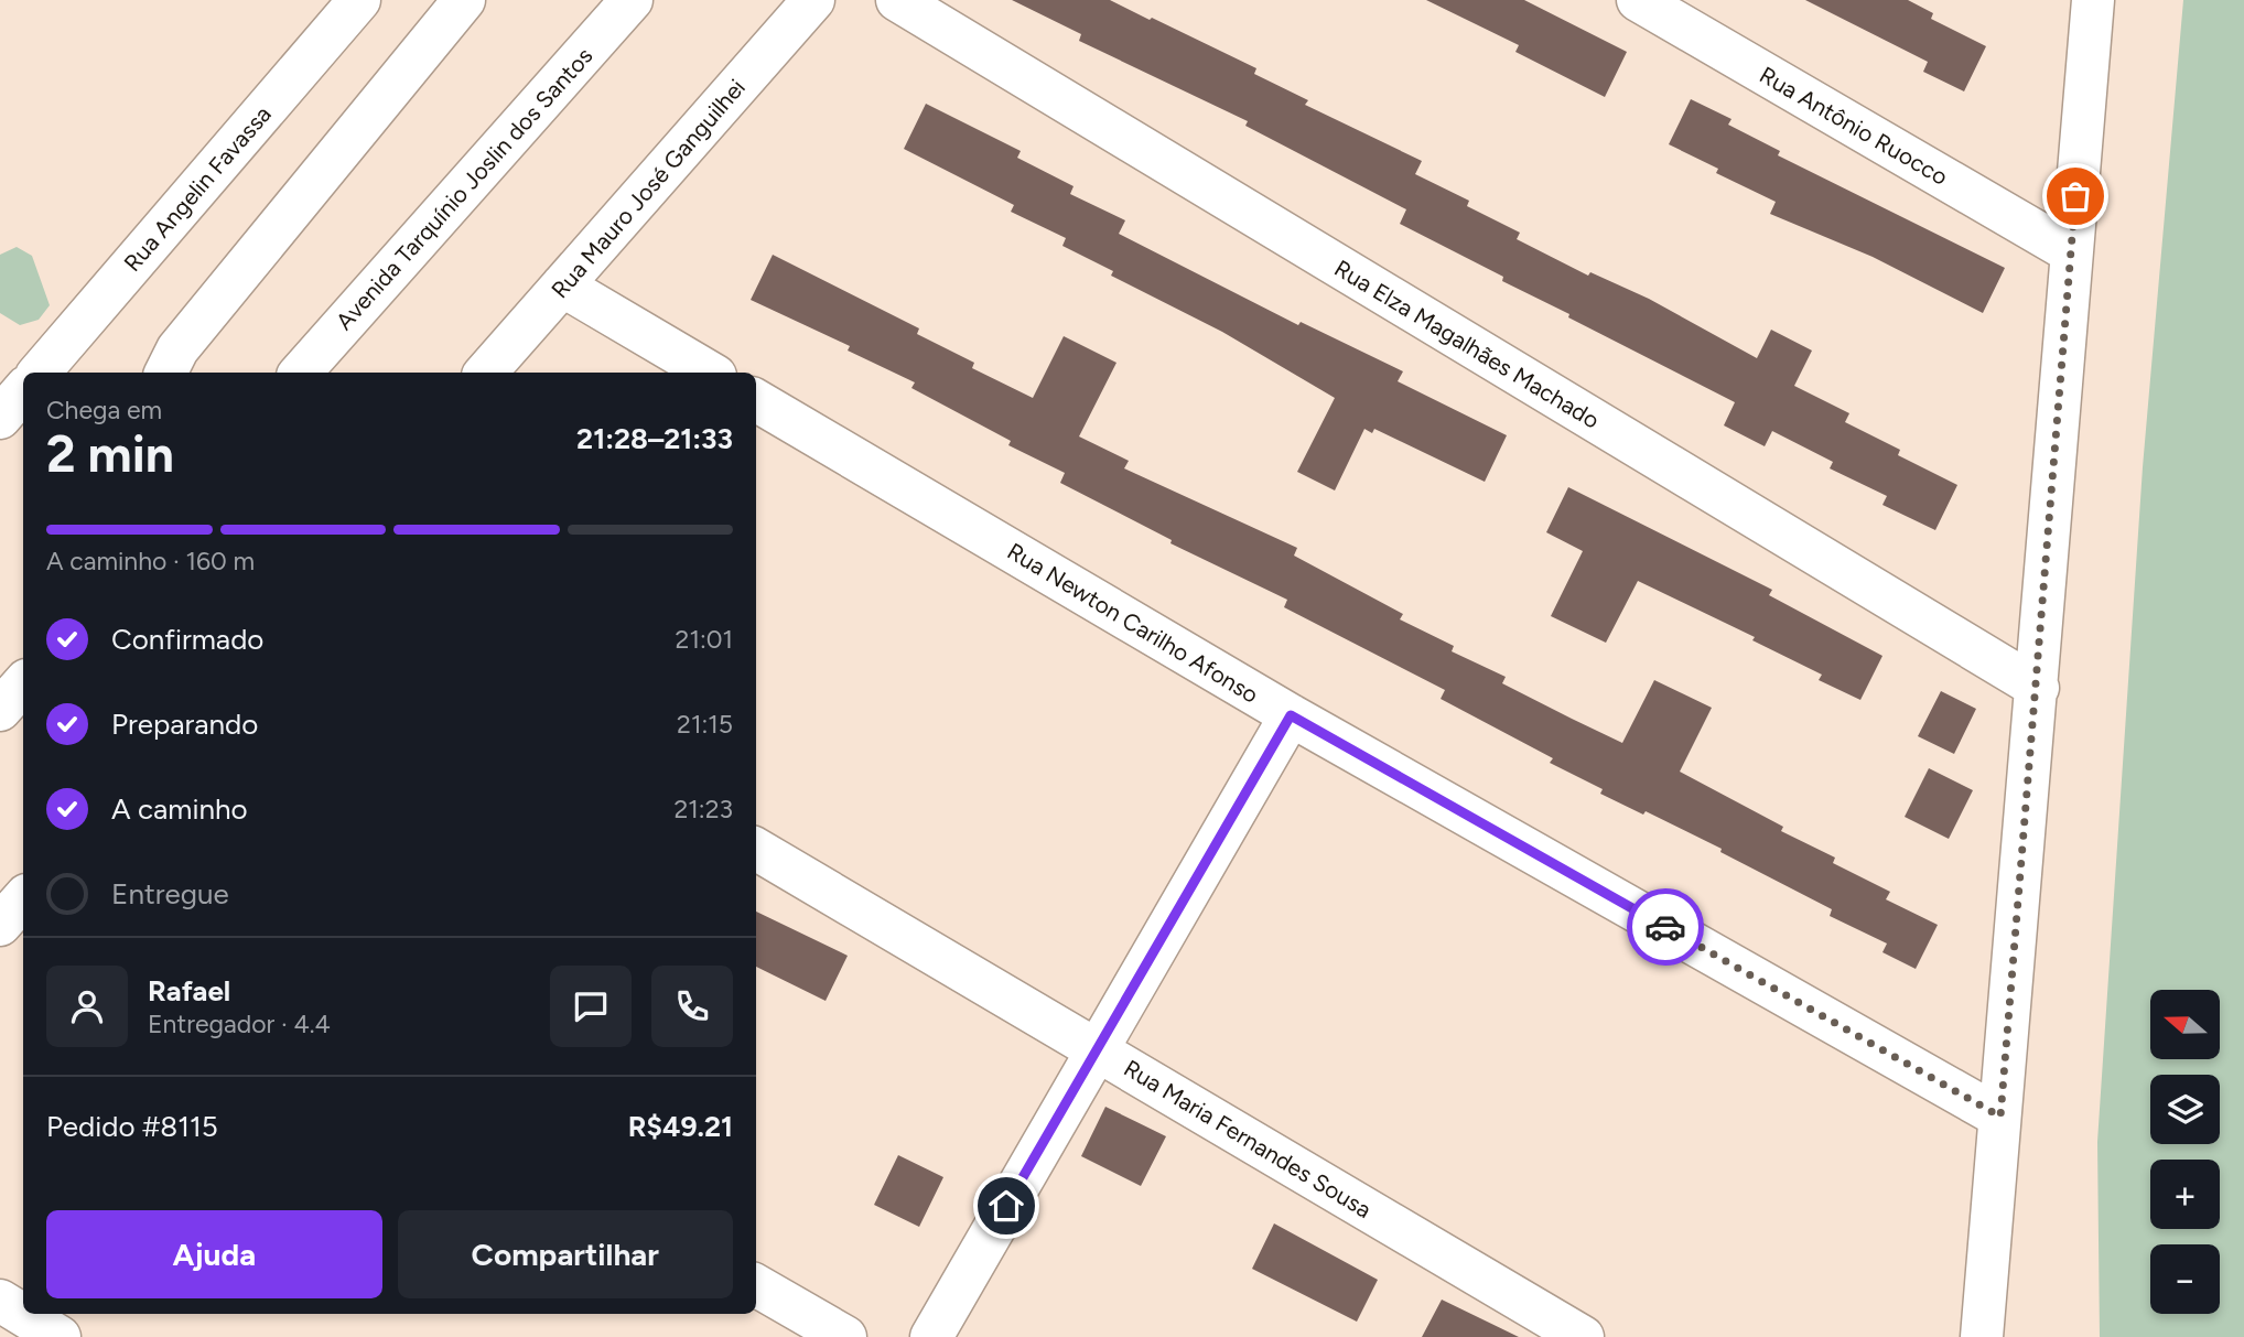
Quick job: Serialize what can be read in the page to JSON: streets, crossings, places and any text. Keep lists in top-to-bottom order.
{
  "streets": {
    "street": [
      "Rua Antônio Ruocco",
      "Rua Angelin Favassa",
      "Avenida Tarquínio Joslin dos Santos",
      "Rua Mauro José Ganguilhei",
      "Rua Elza Magalhães Machado",
      "Rua Newton Carilho Afonso",
      "Rua Maria Fernandes Sousa"
    ]
  },
  "north": "left",
  "page": {
    "heading": ["2 min", "Chega em", "21:28–21:33"],
    "panel": [
      "Rafael",
      "Entregador · 4.4",
      "Pedido #8115",
      "R$49.21"
    ],
    "bar": "A caminho · 160 m",
    "list": [
      ["Confirmado", "21:01"],
      ["Preparando", "21:15"],
      ["A caminho", "21:23"],
      "Entregue"
    ],
    "map_buttons": ["+", "−"],
    "buttons": ["Ajuda", "Compartilhar"]
  }
}
